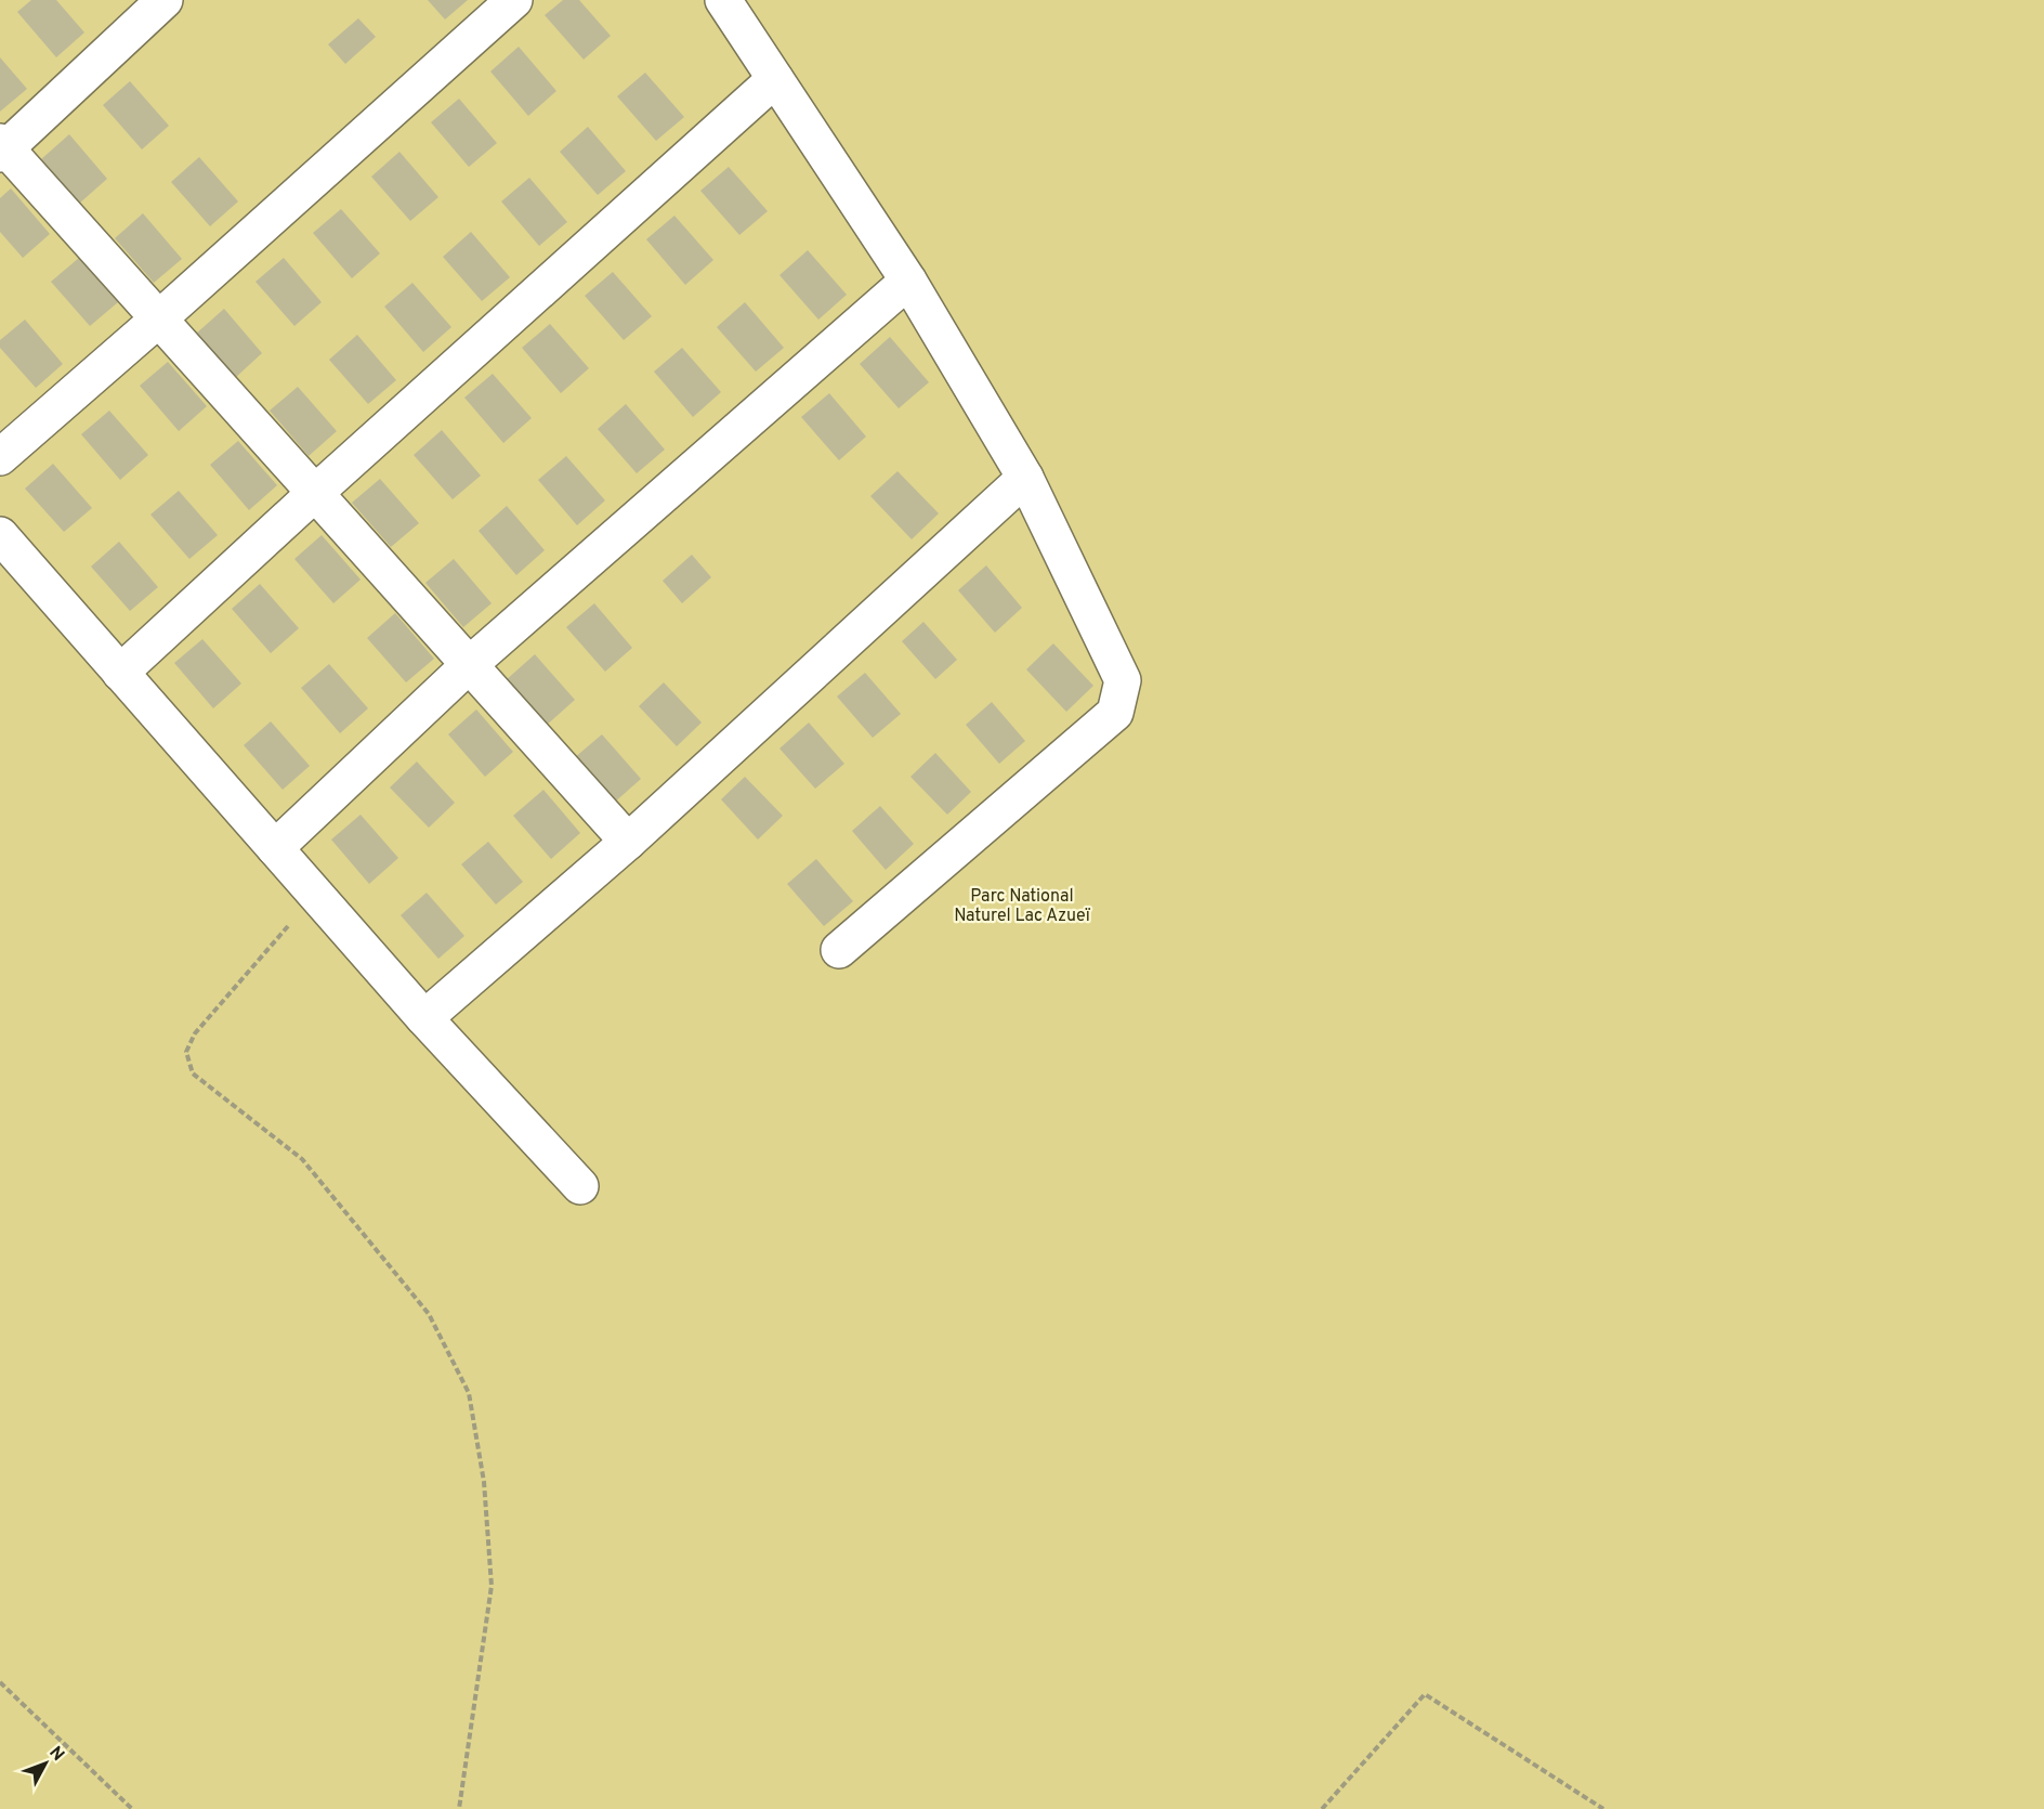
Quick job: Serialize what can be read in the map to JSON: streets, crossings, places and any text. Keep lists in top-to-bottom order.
{
  "parks": ["Parc National Naturel Lac Azueï"],
  "north": "top right"
}
